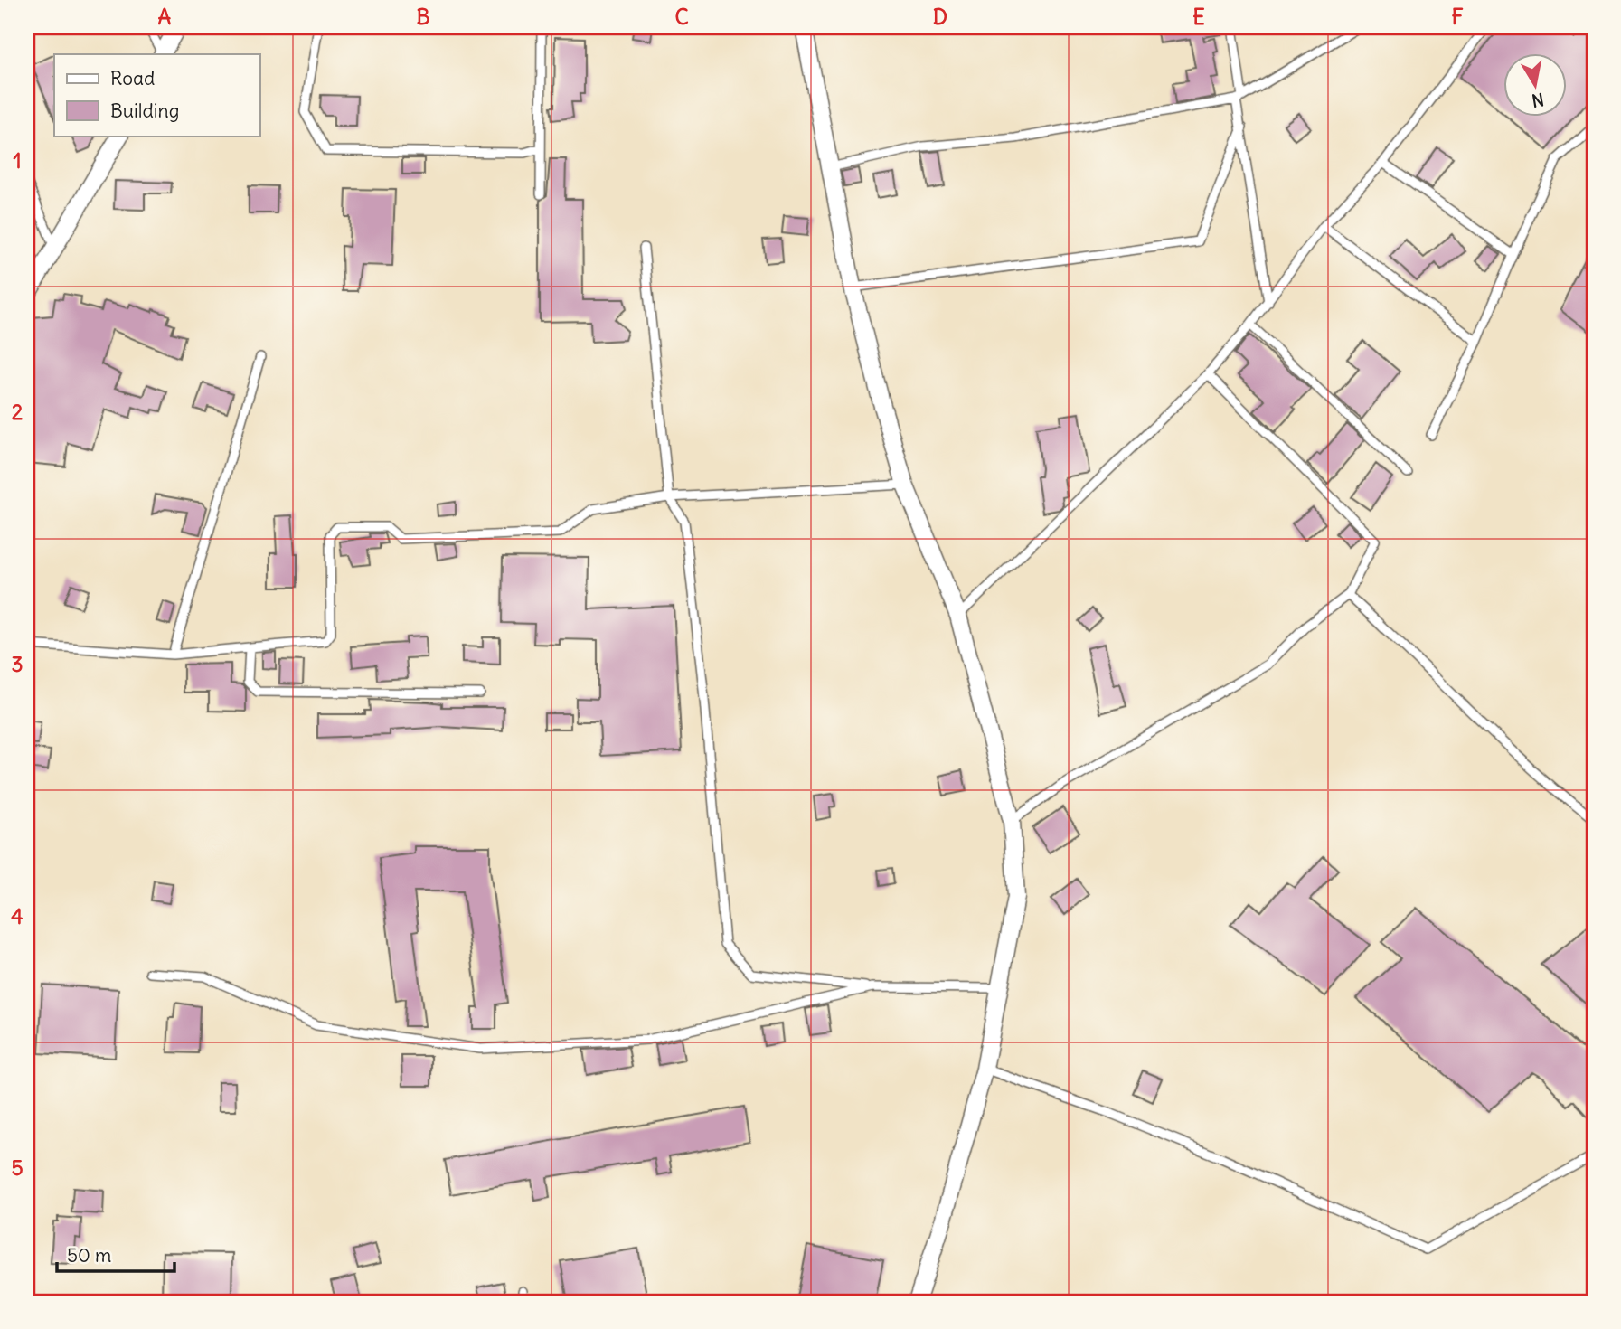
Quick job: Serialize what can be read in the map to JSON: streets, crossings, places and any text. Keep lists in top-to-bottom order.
{
  "legend": ["Road", "Building"],
  "scale_bar": "50 m",
  "north": "bottom",
  "grid": {
    "columns": [
      "A",
      "B",
      "C",
      "D",
      "E",
      "F"
    ],
    "rows": [
      "1",
      "2",
      "3",
      "4",
      "5"
    ]
  }
}
